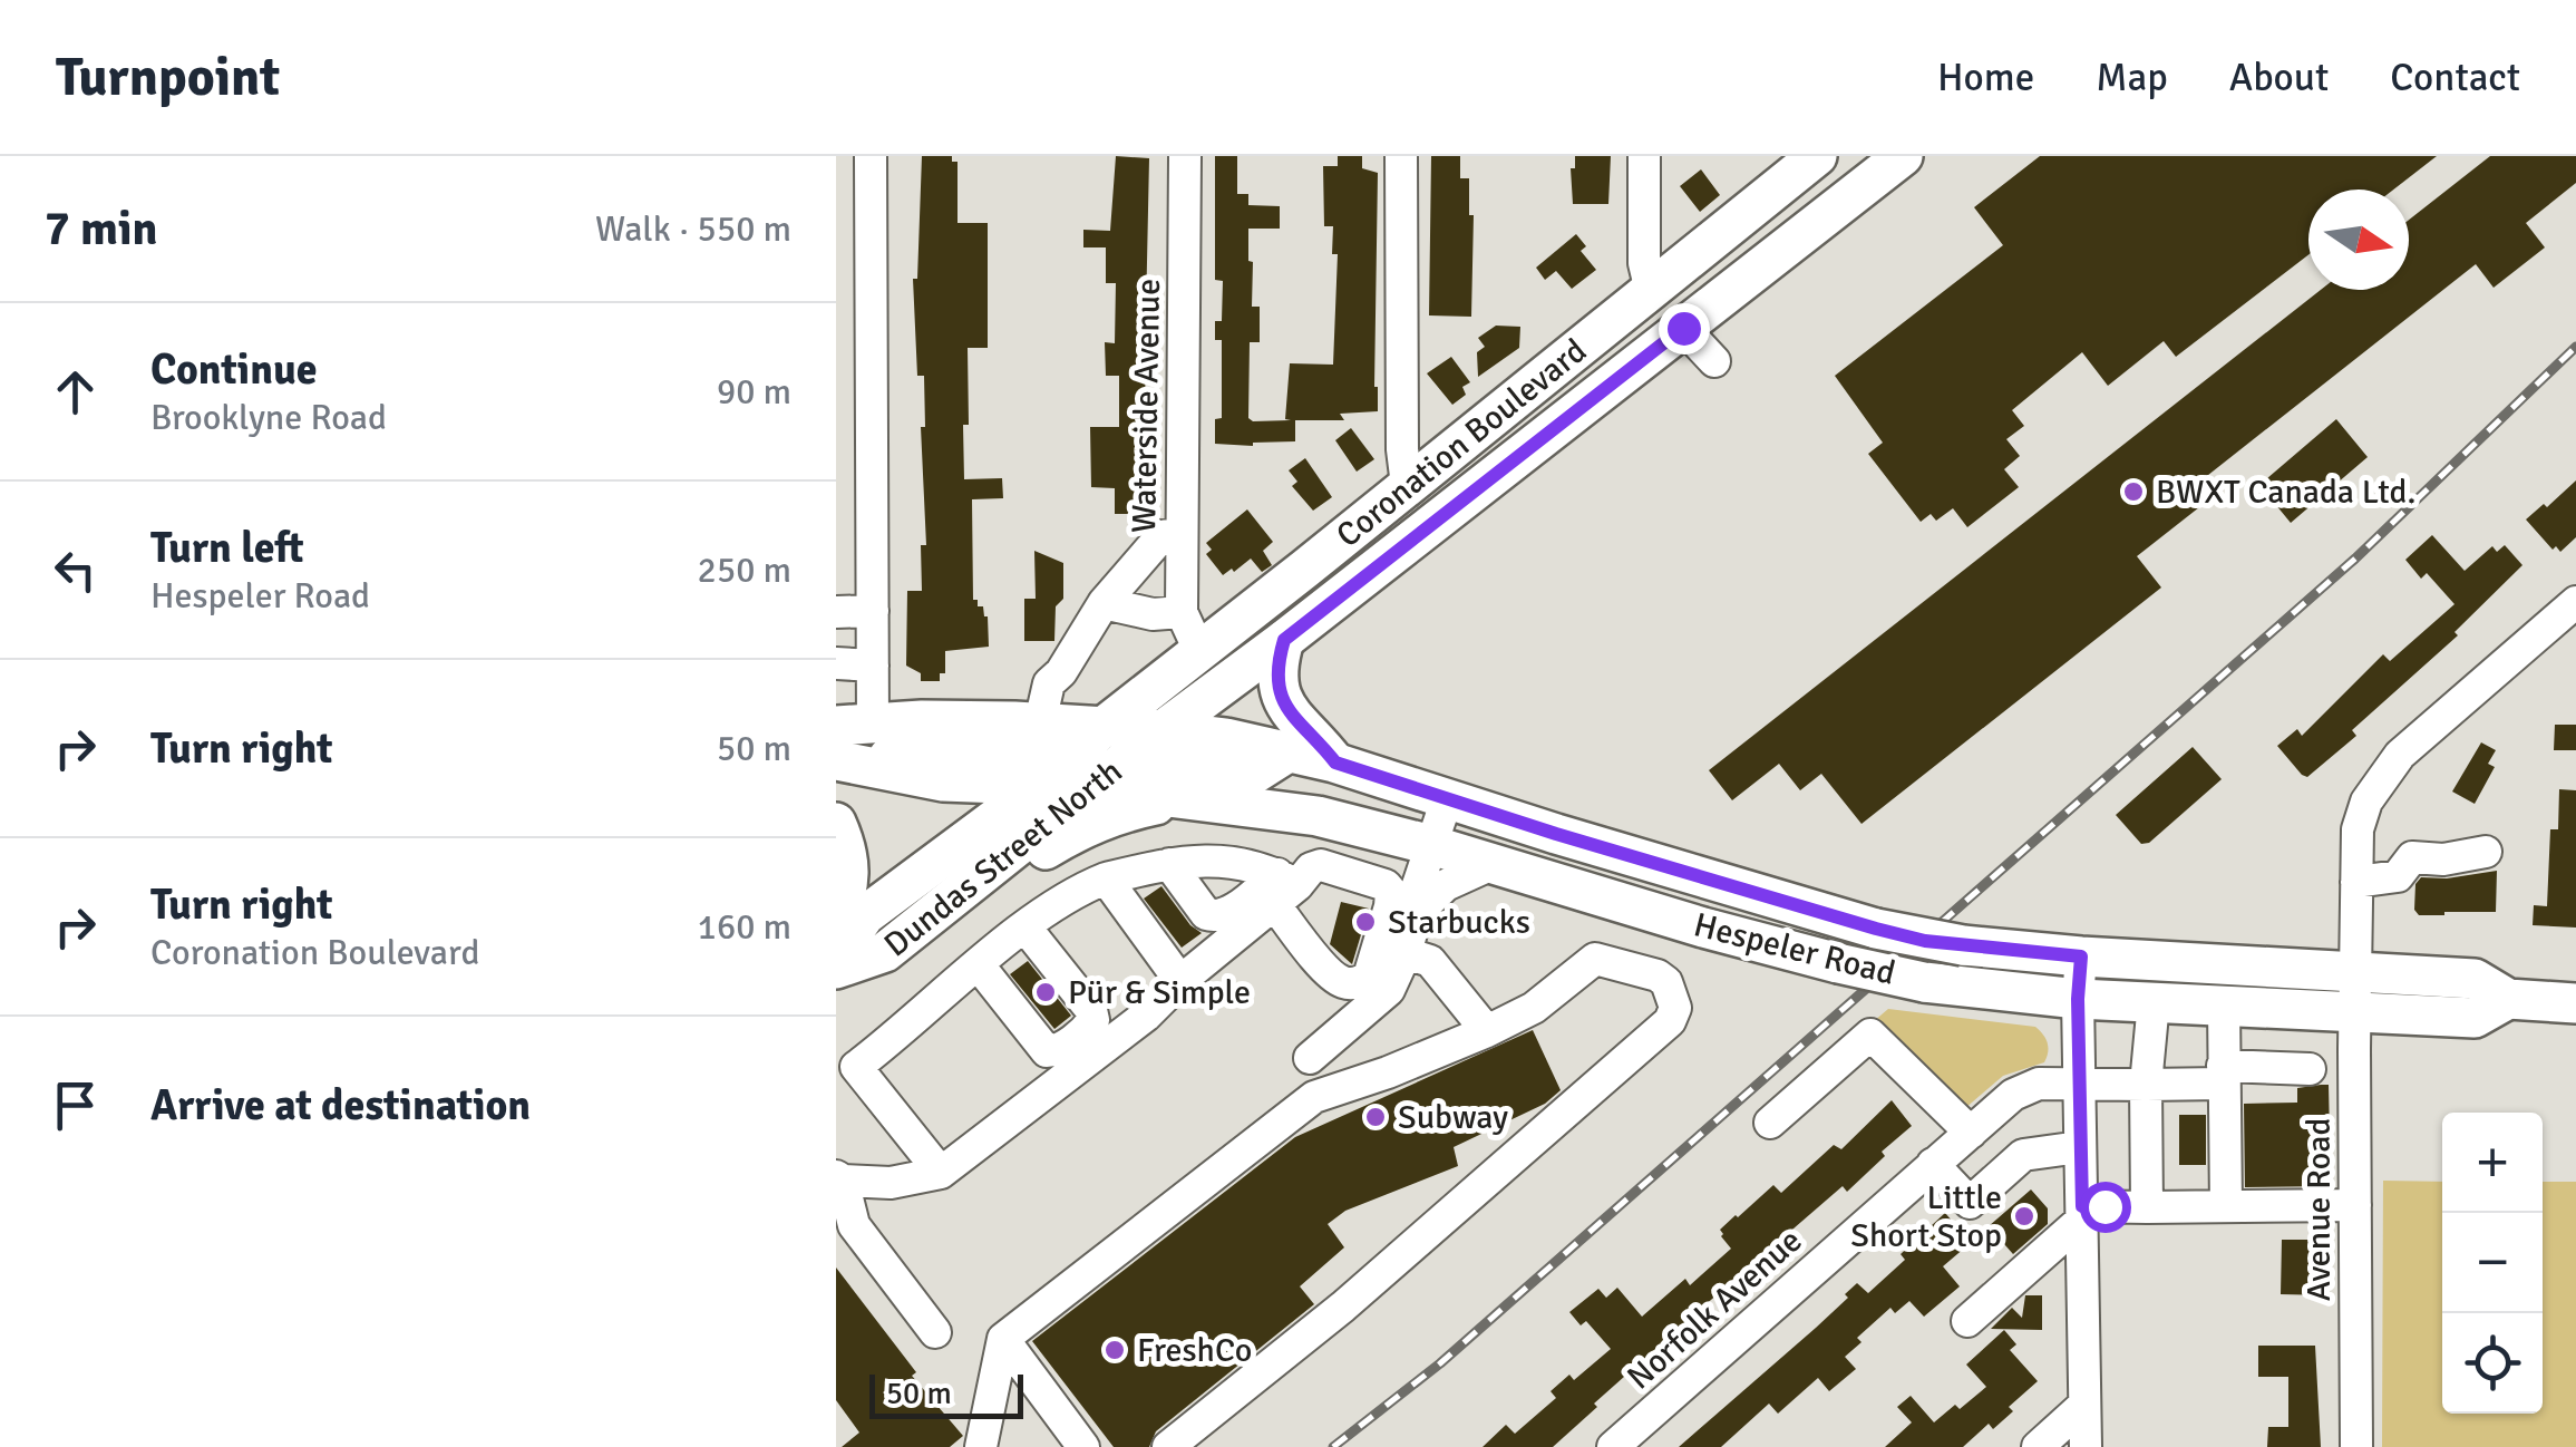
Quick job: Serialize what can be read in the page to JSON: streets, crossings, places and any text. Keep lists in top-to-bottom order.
{
  "streets": {
    "main road": ["Coronation Boulevard", "Dundas Street North", "Hespeler Road"],
    "street": ["Waterside Avenue", "Avenue Road", "Norfolk Avenue"]
  },
  "crossings": [
    ["Waterside Avenue", "Coronation Boulevard"],
    ["Coronation Boulevard", "Dundas Street North"],
    ["Coronation Boulevard", "Hespeler Road"],
    ["Dundas Street North", "Hespeler Road"],
    ["Hespeler Road", "Avenue Road"]
  ],
  "places": [
    "BWXT Canada Ltd.",
    "Starbucks",
    "Pür & Simple",
    "Subway",
    "Little Short Stop",
    "FreshCo"
  ],
  "scale_bar": "50 m",
  "north": "right",
  "page": {
    "header": "Turnpoint",
    "nav": [
      "Home",
      "Map",
      "About",
      "Contact"
    ],
    "heading": ["7 min", "Walk · 550 m"],
    "list": [
      ["Continue", "Brooklyne Road", "90 m"],
      ["Turn left", "Hespeler Road", "250 m"],
      ["Turn right", "50 m"],
      ["Turn right", "Coronation Boulevard", "160 m"],
      "Arrive at destination"
    ],
    "map_buttons": ["+", "−"],
    "scale": "50 m"
  }
}
